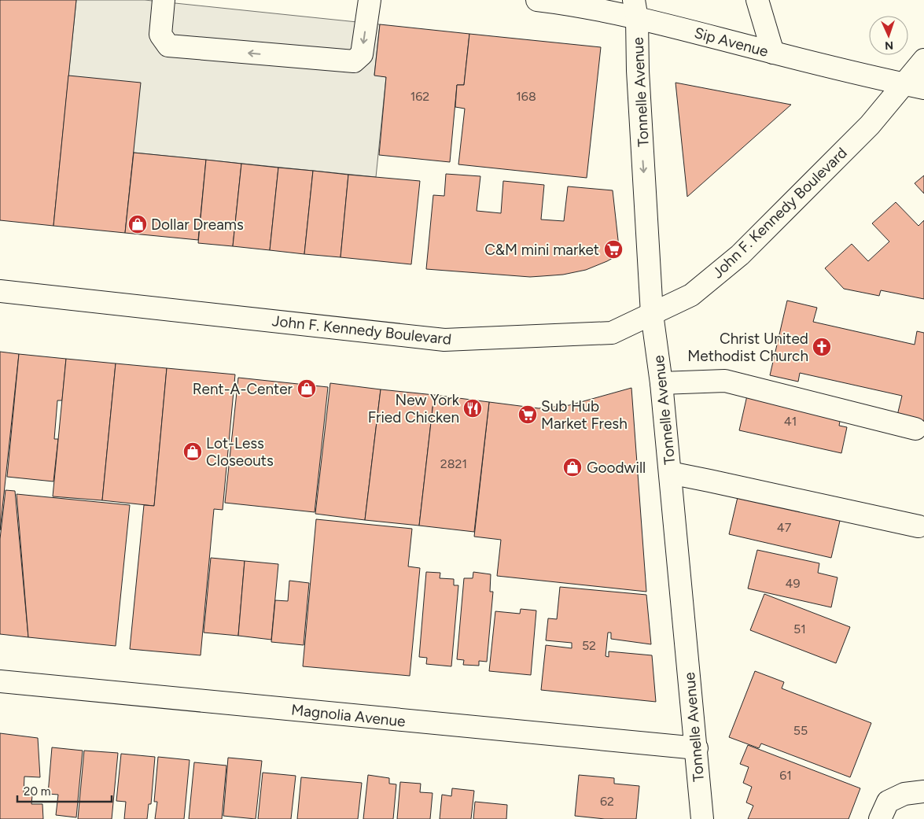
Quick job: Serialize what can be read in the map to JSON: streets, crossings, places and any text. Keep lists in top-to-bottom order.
{
  "streets": {
    "street": [
      "Sip Avenue",
      "Tonnelle Avenue",
      "John F. Kennedy Boulevard",
      "Magnolia Avenue"
    ]
  },
  "crossings": [
    ["Sip Avenue", "Tonnelle Avenue"],
    ["Sip Avenue", "John F. Kennedy Boulevard"],
    ["Tonnelle Avenue", "John F. Kennedy Boulevard"],
    ["Tonnelle Avenue", "Magnolia Avenue"]
  ],
  "one_way": ["Tonnelle Avenue"],
  "places": {
    "shop": [
      "Dollar Dreams",
      "Rent-A-Center",
      "Lot-Less Closeouts",
      "Goodwill"
    ],
    "supermarket": ["C&M mini market", "Sub Hub Market Fresh"],
    "church": ["Christ United Methodist Church"],
    "restaurant": ["New York Fried Chicken"]
  },
  "house_numbers": [
    "162",
    "168",
    "41",
    "2821",
    "47",
    "49",
    "51",
    "52",
    "55",
    "61",
    "62"
  ],
  "scale_bar": "20 m",
  "north": "bottom"
}
